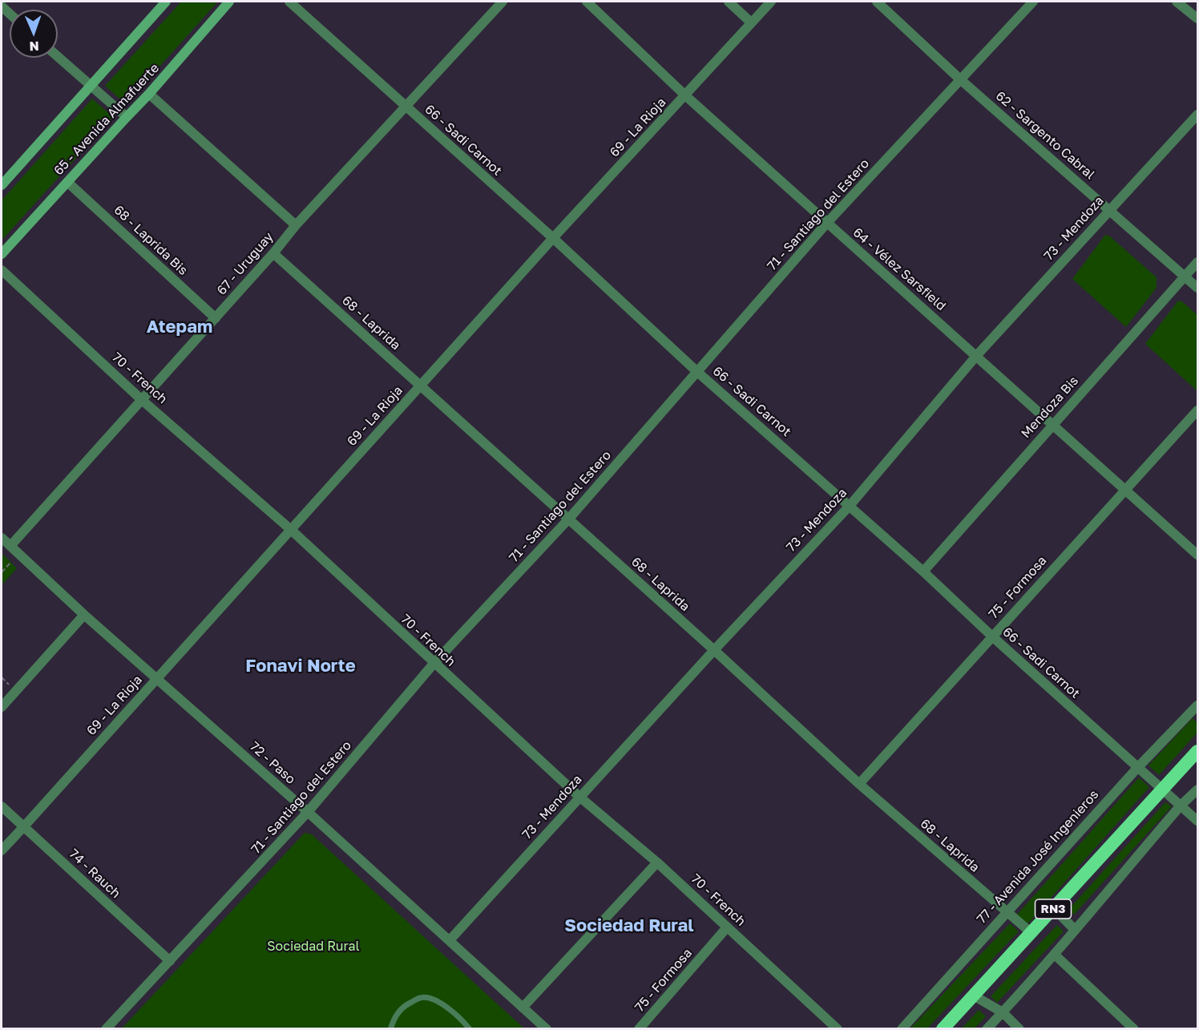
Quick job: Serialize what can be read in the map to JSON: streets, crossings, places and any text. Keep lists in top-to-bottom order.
{
  "streets": {
    "highway": ["RN3"],
    "main road": ["65 - Avenida Almafuerte"],
    "street": [
      "69 - La Rioja",
      "62 - Sargento Cabral",
      "66 - Sadi Carnot",
      "71 - Santiago del Estero",
      "73 - Mendoza",
      "68 - Laprida Bis",
      "67 - Uruguay",
      "64 - Vélez Sarsfield",
      "68 - Laprida",
      "70 - French",
      "Mendoza Bis",
      "75 - Formosa",
      "72 - Paso",
      "77 - Avenida José Ingenieros",
      "74 - Rauch"
    ]
  },
  "crossings": [
    ["65 - Avenida Almafuerte", "68 - Laprida Bis"],
    ["69 - La Rioja", "66 - Sadi Carnot"],
    ["69 - La Rioja", "64 - Vélez Sarsfield"],
    ["69 - La Rioja", "68 - Laprida"],
    ["69 - La Rioja", "70 - French"],
    ["69 - La Rioja", "72 - Paso"],
    ["69 - La Rioja", "74 - Rauch"],
    ["62 - Sargento Cabral", "71 - Santiago del Estero"],
    ["62 - Sargento Cabral", "73 - Mendoza"],
    ["62 - Sargento Cabral", "Mendoza Bis"],
    ["66 - Sadi Carnot", "71 - Santiago del Estero"],
    ["66 - Sadi Carnot", "73 - Mendoza"],
    ["66 - Sadi Carnot", "67 - Uruguay"],
    ["66 - Sadi Carnot", "Mendoza Bis"],
    ["66 - Sadi Carnot", "75 - Formosa"],
    ["66 - Sadi Carnot", "77 - Avenida José Ingenieros"],
    ["66 - Sadi Carnot", "RN3"],
    ["71 - Santiago del Estero", "64 - Vélez Sarsfield"],
    ["71 - Santiago del Estero", "68 - Laprida"],
    ["71 - Santiago del Estero", "70 - French"],
    ["71 - Santiago del Estero", "72 - Paso"],
    ["71 - Santiago del Estero", "74 - Rauch"],
    ["73 - Mendoza", "64 - Vélez Sarsfield"],
    ["73 - Mendoza", "68 - Laprida"],
    ["73 - Mendoza", "70 - French"],
    ["73 - Mendoza", "72 - Paso"],
    ["68 - Laprida Bis", "67 - Uruguay"],
    ["67 - Uruguay", "68 - Laprida"],
    ["67 - Uruguay", "70 - French"],
    ["67 - Uruguay", "72 - Paso"],
    ["64 - Vélez Sarsfield", "Mendoza Bis"],
    ["64 - Vélez Sarsfield", "75 - Formosa"],
    ["68 - Laprida", "75 - Formosa"],
    ["68 - Laprida", "77 - Avenida José Ingenieros"],
    ["68 - Laprida", "RN3"],
    ["70 - French", "75 - Formosa"]
  ],
  "districts": ["Atepam", "Fonavi Norte", "Sociedad Rural"],
  "parks": ["Sociedad Rural"],
  "north": "bottom"
}
